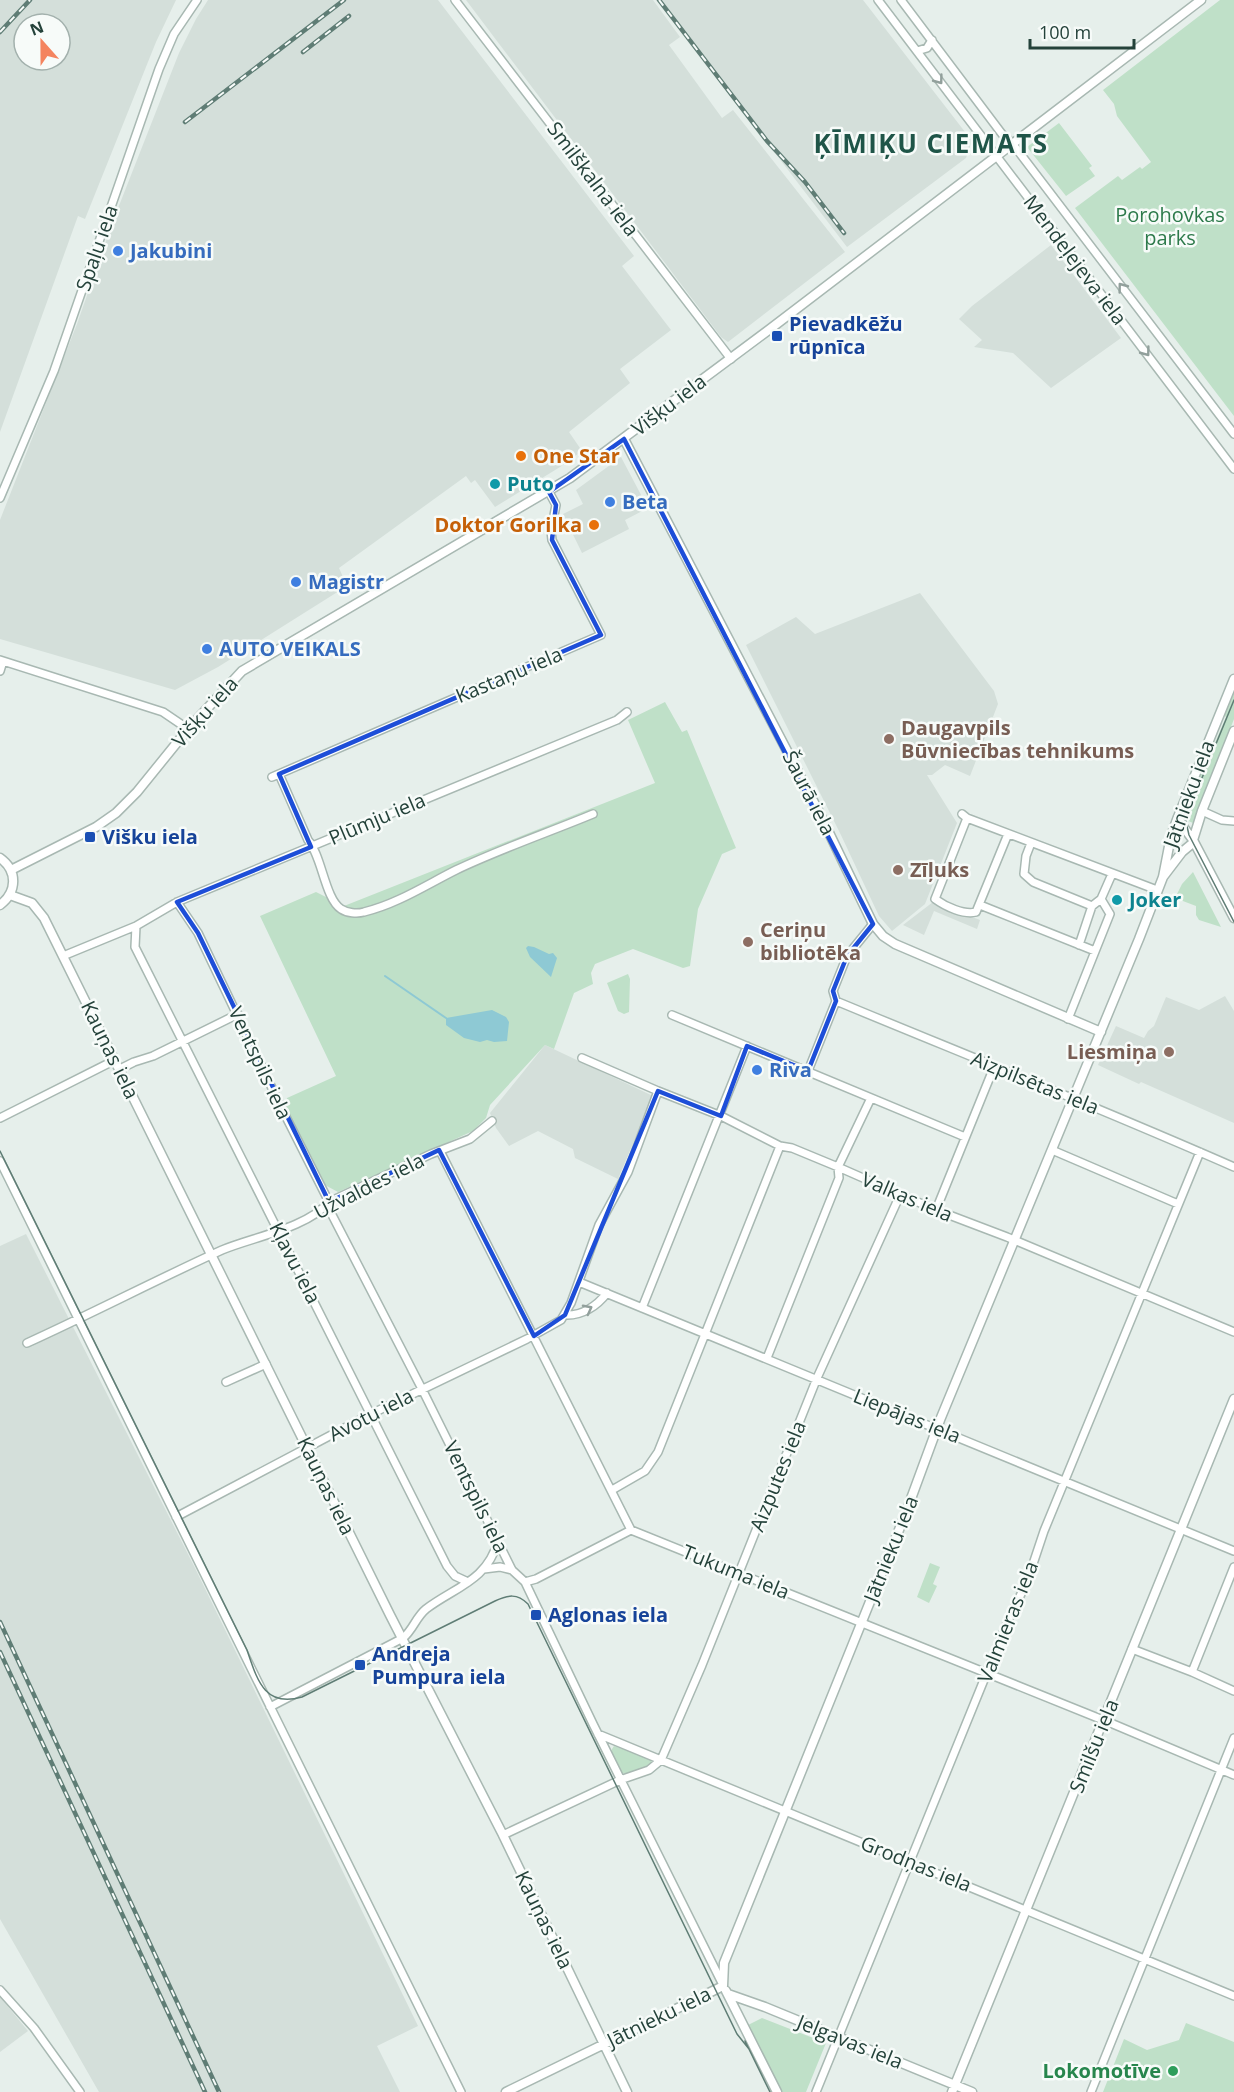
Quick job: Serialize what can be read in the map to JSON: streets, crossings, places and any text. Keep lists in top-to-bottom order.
{
  "streets": {
    "street": [
      "Smilškalna iela",
      "Spaļu iela",
      "Mendeļejeva iela",
      "Višķu iela",
      "Kastaņu iela",
      "Šaurā iela",
      "Jātnieku iela",
      "Plūmju iela",
      "Kauņas iela",
      "Ventspils iela",
      "Aizpilsētas iela",
      "Užvaldes iela",
      "Valkas iela",
      "Kļavu iela",
      "Avotu iela",
      "Liepājas iela",
      "Aizputes iela",
      "Tukuma iela",
      "Valmieras iela",
      "Smilšu iela",
      "Grodņas iela",
      "Jelgavas iela"
    ]
  },
  "crossings": [
    ["Smilškalna iela", "Višķu iela"],
    ["Mendeļejeva iela", "Višķu iela"],
    ["Višķu iela", "Kastaņu iela"],
    ["Višķu iela", "Šaurā iela"],
    ["Kastaņu iela", "Plūmju iela"],
    ["Šaurā iela", "Jātnieku iela"],
    ["Jātnieku iela", "Kauņas iela"],
    ["Jātnieku iela", "Ventspils iela"],
    ["Jātnieku iela", "Aizpilsētas iela"],
    ["Jātnieku iela", "Valkas iela"],
    ["Jātnieku iela", "Liepājas iela"],
    ["Jātnieku iela", "Tukuma iela"],
    ["Jātnieku iela", "Grodņas iela"],
    ["Jātnieku iela", "Jelgavas iela"],
    ["Plūmju iela", "Kauņas iela"],
    ["Plūmju iela", "Ventspils iela"],
    ["Plūmju iela", "Kļavu iela"],
    ["Kauņas iela", "Užvaldes iela"],
    ["Kauņas iela", "Avotu iela"],
    ["Ventspils iela", "Užvaldes iela"],
    ["Ventspils iela", "Avotu iela"],
    ["Ventspils iela", "Grodņas iela"],
    ["Ventspils iela", "Jelgavas iela"],
    ["Aizpilsētas iela", "Valmieras iela"],
    ["Užvaldes iela", "Kļavu iela"],
    ["Valkas iela", "Aizputes iela"],
    ["Valkas iela", "Valmieras iela"],
    ["Kļavu iela", "Avotu iela"],
    ["Avotu iela", "Liepājas iela"],
    ["Liepājas iela", "Aizputes iela"],
    ["Liepājas iela", "Valmieras iela"],
    ["Liepājas iela", "Smilšu iela"],
    ["Aizputes iela", "Tukuma iela"],
    ["Aizputes iela", "Grodņas iela"],
    ["Tukuma iela", "Valmieras iela"],
    ["Tukuma iela", "Smilšu iela"],
    ["Valmieras iela", "Grodņas iela"],
    ["Valmieras iela", "Jelgavas iela"],
    ["Smilšu iela", "Grodņas iela"],
    ["Smilšu iela", "Jelgavas iela"]
  ],
  "districts": ["ĶĪMIĶU CIEMATS"],
  "parks": ["Porohovkas parks"],
  "places": {
    "other": [
      "Jakubini",
      "One Star",
      "Puto",
      "Beta",
      "Doktor Gorilka",
      "Magistr",
      "AUTO VEIKALS",
      "Daugavpils Būvniecības tehnikums",
      "Zīļuks",
      "Joker",
      "Ceriņu bibliotēka",
      "Liesmiņa",
      "Riva",
      "Lokomotīve"
    ],
    "transit": [
      "Pievadkēžu rūpnīca",
      "Višku iela",
      "Aglonas iela",
      "Andreja Pumpura iela"
    ]
  },
  "scale_bar": "100 m",
  "north": "top"
}
